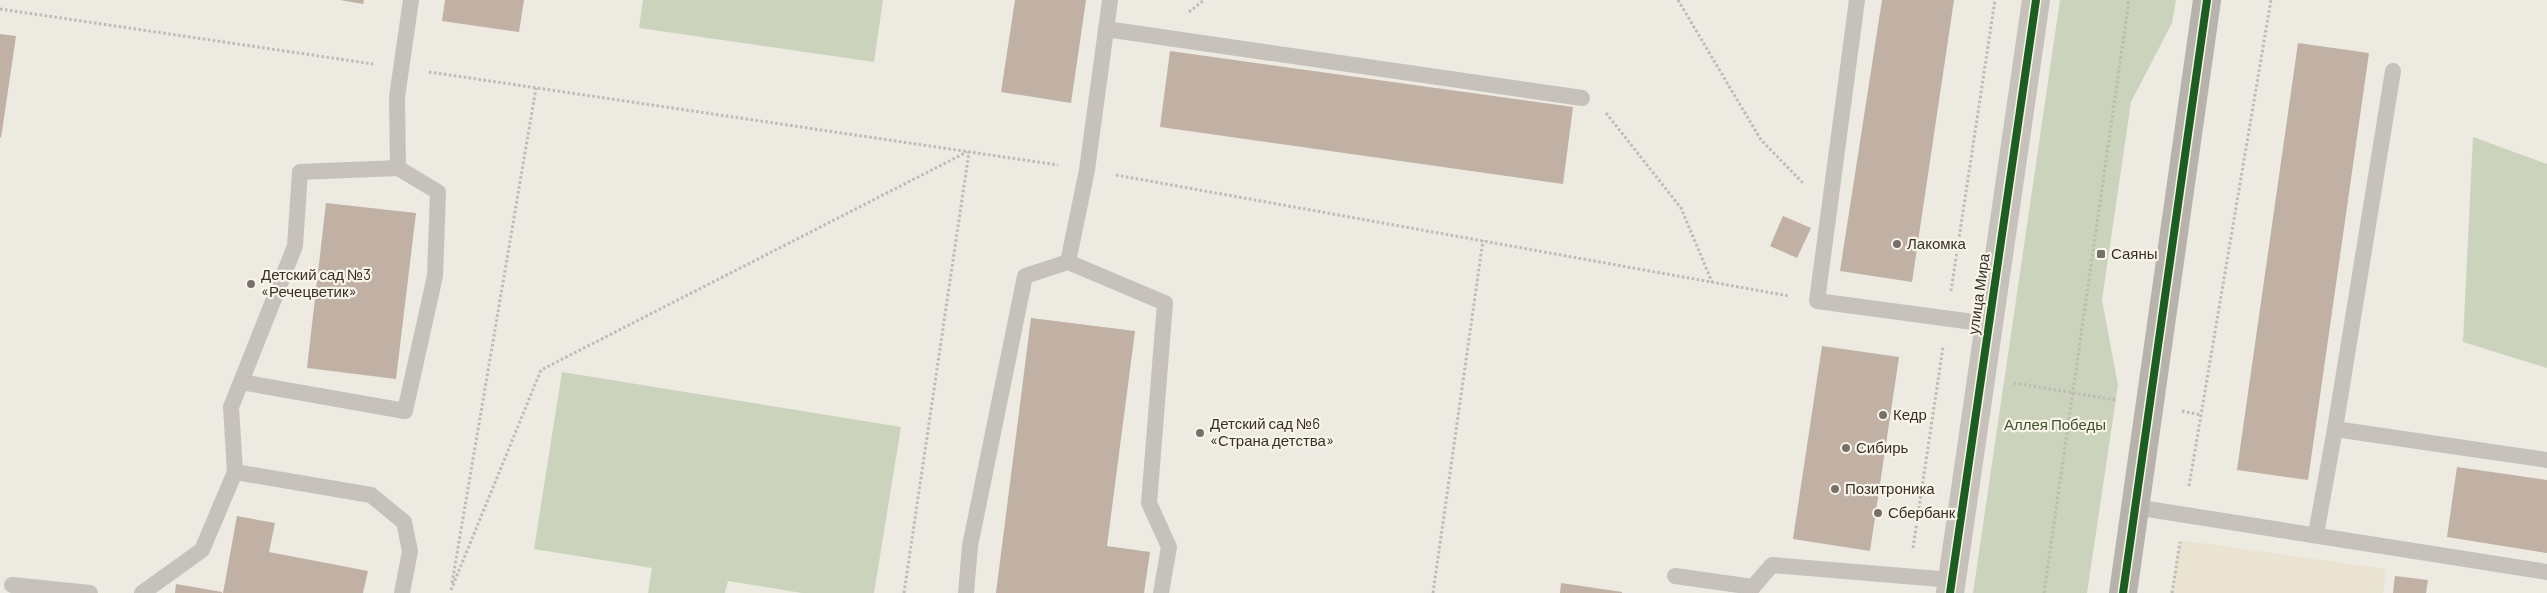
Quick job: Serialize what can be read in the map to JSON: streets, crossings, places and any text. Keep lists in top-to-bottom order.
{
  "streets": {
    "street": ["улица Мира"]
  },
  "parks": ["Аллея Победы"],
  "places": {
    "other": [
      "Лакомка",
      "Детский сад №3 «Речецветик»",
      "Кедр",
      "Детский сад №6 «Страна детства»",
      "Сибирь",
      "Позитроника",
      "Сбербанк"
    ],
    "transit": ["Саяны"]
  }
}
